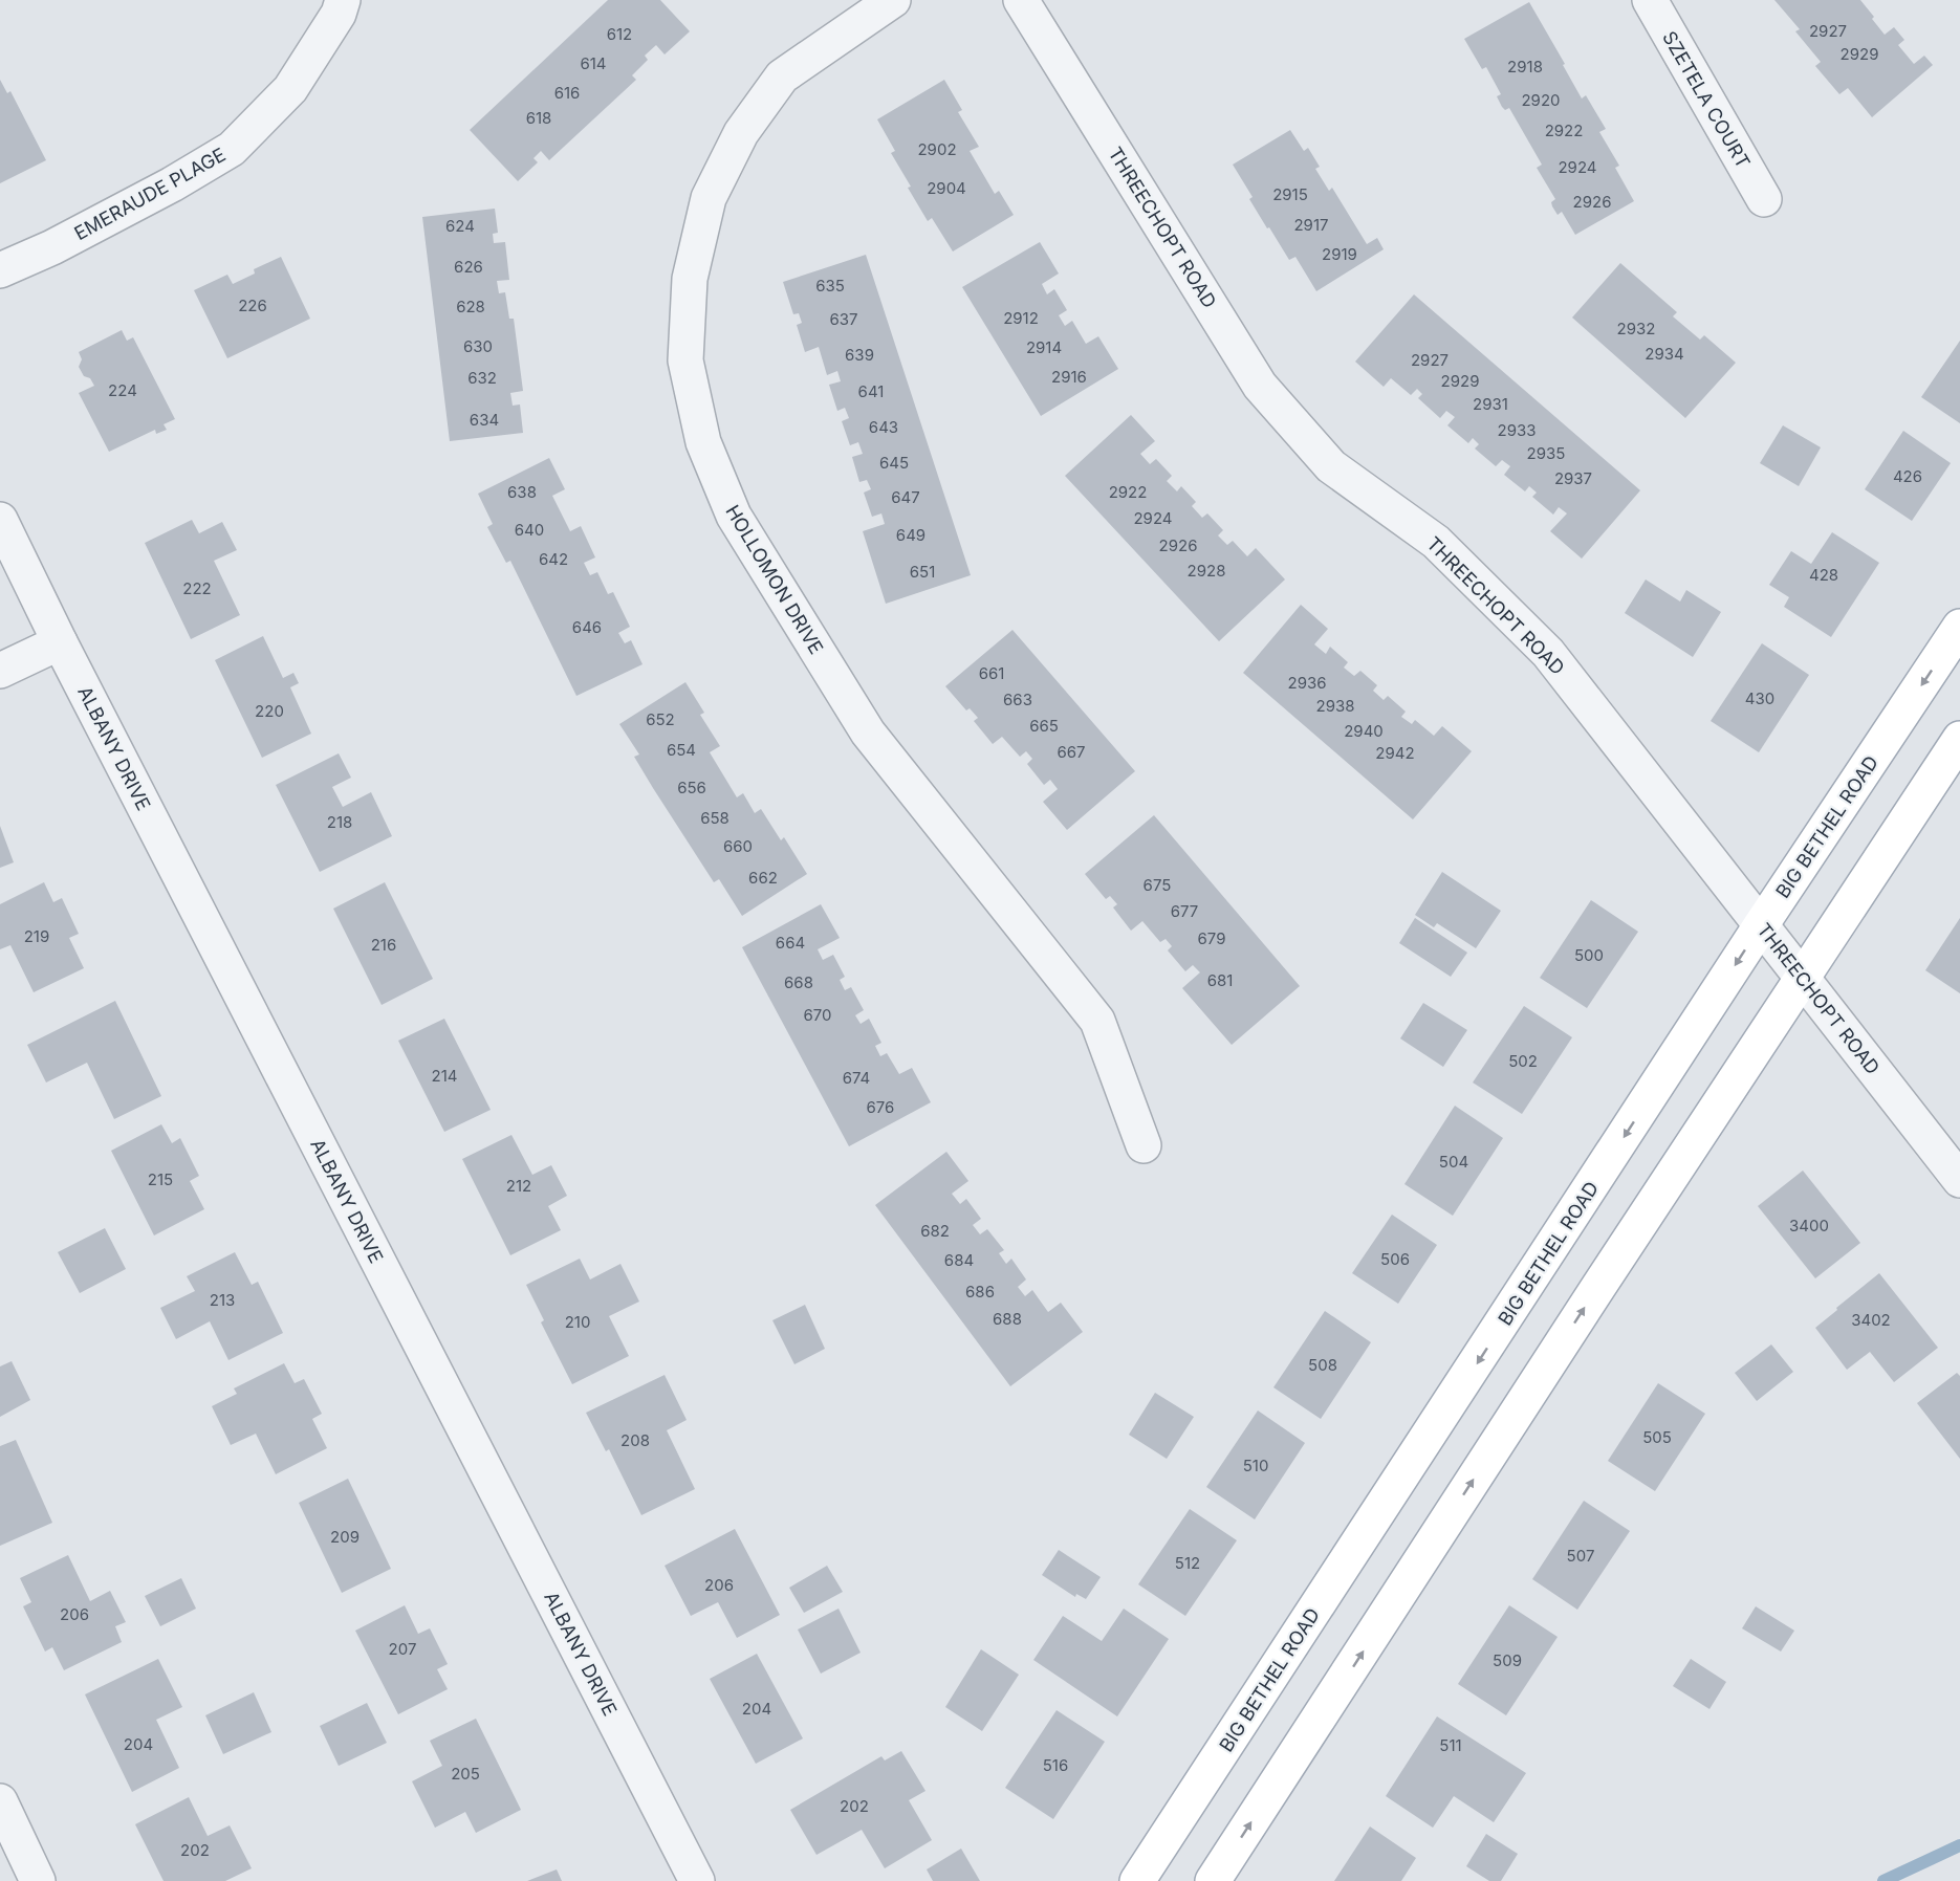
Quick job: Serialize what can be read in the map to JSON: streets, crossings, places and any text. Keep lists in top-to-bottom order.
{
  "streets": {
    "main road": ["BIG BETHEL ROAD"],
    "street": [
      "SZETELA COURT",
      "EMERAUDE PLAGE",
      "THREECHOPT ROAD",
      "HOLLOMON DRIVE",
      "ALBANY DRIVE"
    ]
  },
  "crossings": [
    ["THREECHOPT ROAD", "BIG BETHEL ROAD"]
  ],
  "house_numbers": [
    "2927",
    "612",
    "2929",
    "614",
    "2918",
    "616",
    "2920",
    "618",
    "2922",
    "2902",
    "2924",
    "2904",
    "2915",
    "2926",
    "2917",
    "624",
    "2919",
    "626",
    "635",
    "226",
    "628",
    "2912",
    "637",
    "2932",
    "630",
    "2914",
    "2934",
    "639",
    "2927",
    "2916",
    "632",
    "2929",
    "224",
    "641",
    "2931",
    "634",
    "643",
    "2933",
    "2935",
    "645",
    "426",
    "2937",
    "638",
    "2922",
    "647",
    "2924",
    "640",
    "649",
    "2926",
    "642",
    "2928",
    "651",
    "428",
    "222",
    "646",
    "661",
    "2936",
    "430",
    "663",
    "2938",
    "220",
    "652",
    "665",
    "2940",
    "654",
    "667",
    "2942",
    "656",
    "658",
    "218",
    "660",
    "662",
    "675",
    "677",
    "219",
    "679",
    "664",
    "216",
    "500",
    "681",
    "668",
    "670",
    "502",
    "214",
    "674",
    "676",
    "504",
    "215",
    "212",
    "3400",
    "682",
    "506",
    "684",
    "686",
    "213",
    "688",
    "3402",
    "210",
    "508",
    "505",
    "208",
    "510",
    "209",
    "507",
    "512",
    "206",
    "206",
    "207",
    "509",
    "204",
    "204",
    "511",
    "516",
    "205",
    "202",
    "202"
  ]
}
